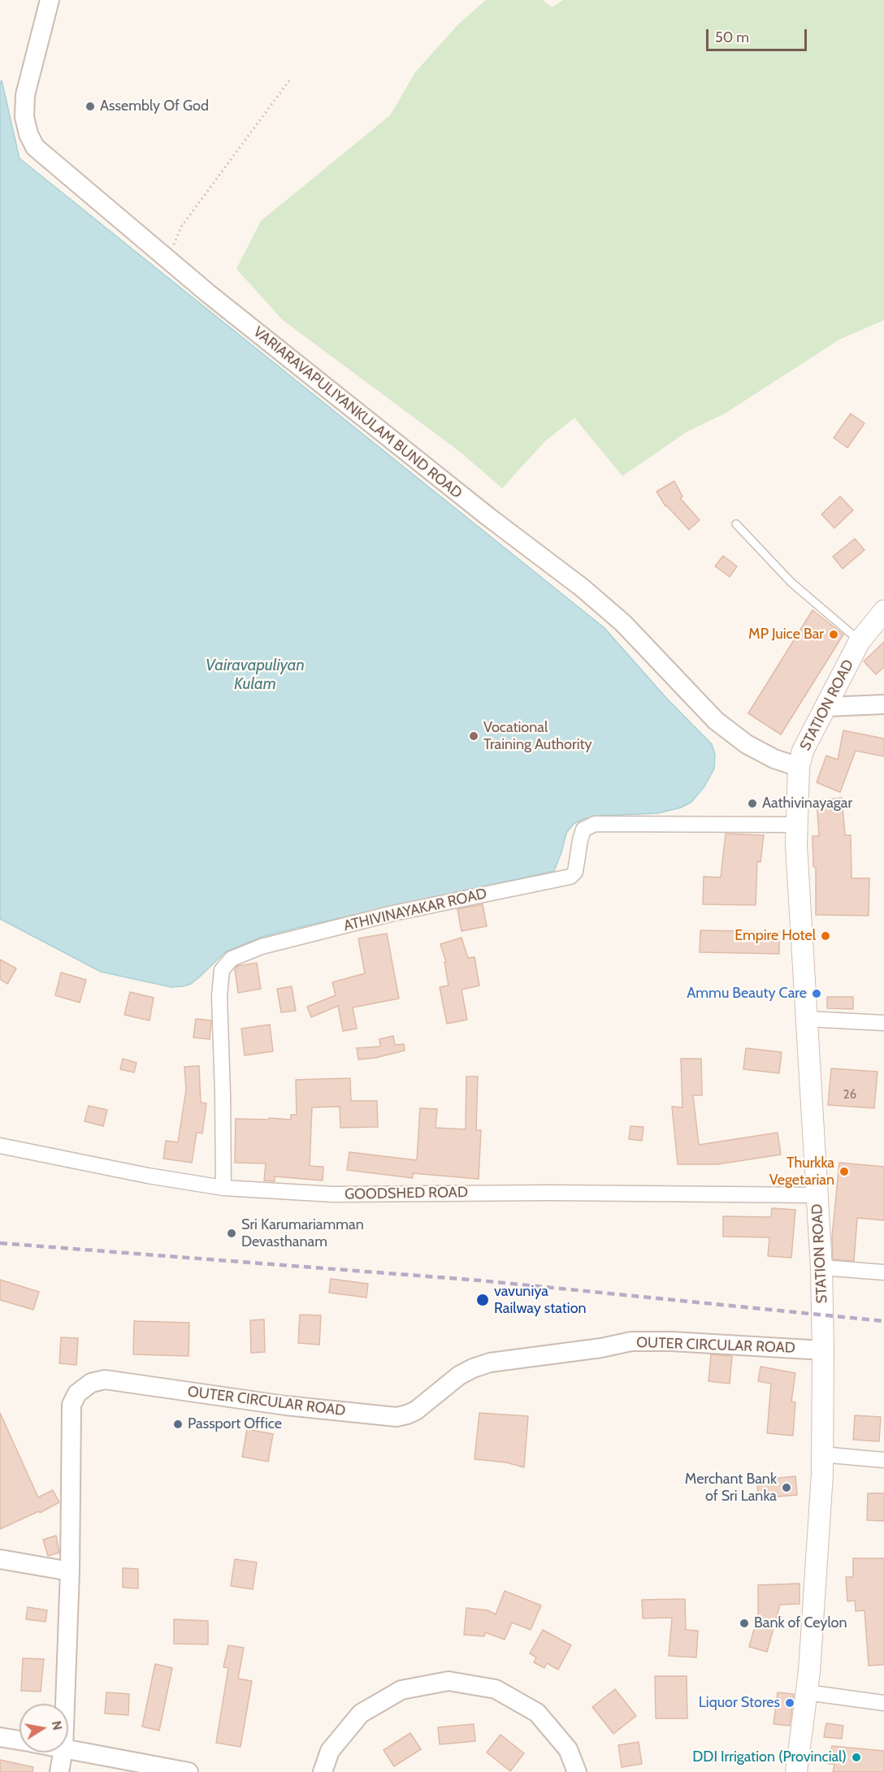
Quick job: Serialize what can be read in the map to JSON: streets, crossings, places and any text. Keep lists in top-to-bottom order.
{
  "streets": {
    "main road": ["STATION ROAD"],
    "street": [
      "VARIARAVAPULIYANKULAM BUND ROAD",
      "ATHIVINAYAKAR ROAD",
      "GOODSHED ROAD",
      "OUTER CIRCULAR ROAD"
    ]
  },
  "crossings": [
    ["VARIARAVAPULIYANKULAM BUND ROAD", "STATION ROAD"],
    ["STATION ROAD", "ATHIVINAYAKAR ROAD"],
    ["STATION ROAD", "GOODSHED ROAD"],
    ["STATION ROAD", "OUTER CIRCULAR ROAD"],
    ["ATHIVINAYAKAR ROAD", "GOODSHED ROAD"]
  ],
  "water": ["Vairavapuliyan Kulam"],
  "places": [
    "Assembly Of God",
    "MP Juice Bar",
    "Vocational Training Authority",
    "Aathivinayagar",
    "Empire Hotel",
    "Ammu Beauty Care",
    "Thurkka Vegetarian",
    "Sri Karumariamman Devasthanam",
    "vavuniya Railway station",
    "Passport Office",
    "Merchant Bank of Sri Lanka",
    "Bank of Ceylon",
    "Liquor Stores",
    "DDI Irrigation (Provincial)"
  ],
  "house_numbers": ["26"],
  "scale_bar": "50 m",
  "north": "right"
}
